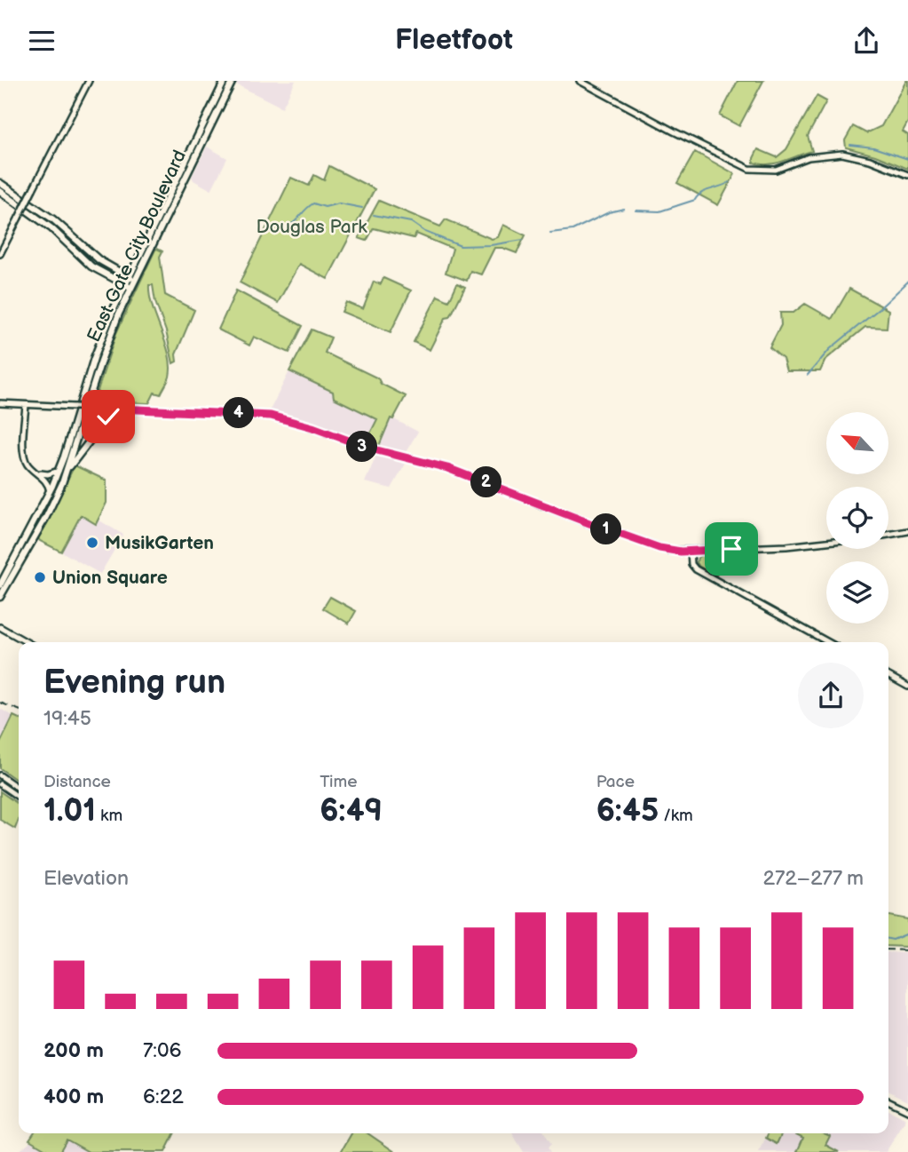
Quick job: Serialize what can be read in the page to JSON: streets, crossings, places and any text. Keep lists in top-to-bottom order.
{
  "streets": {
    "main road": ["East Gate City Boulevard"]
  },
  "parks": ["Douglas Park"],
  "places": ["MusikGarten", "Union Square"],
  "north": "top left",
  "page": {
    "header": "Fleetfoot",
    "pins": [
      "4",
      "3",
      "2",
      "1"
    ],
    "heading": ["Evening run", "19:45"],
    "stats": [
      ["Distance", "1.01 km"],
      ["Time", "6:49"],
      ["Pace", "6:45 /km"]
    ],
    "chart": ["Elevation", "272–277 m"],
    "list": [
      {
        "name": "200 m",
        "note": "7:06"
      },
      {
        "name": "400 m",
        "note": "6:22"
      }
    ]
  }
}
